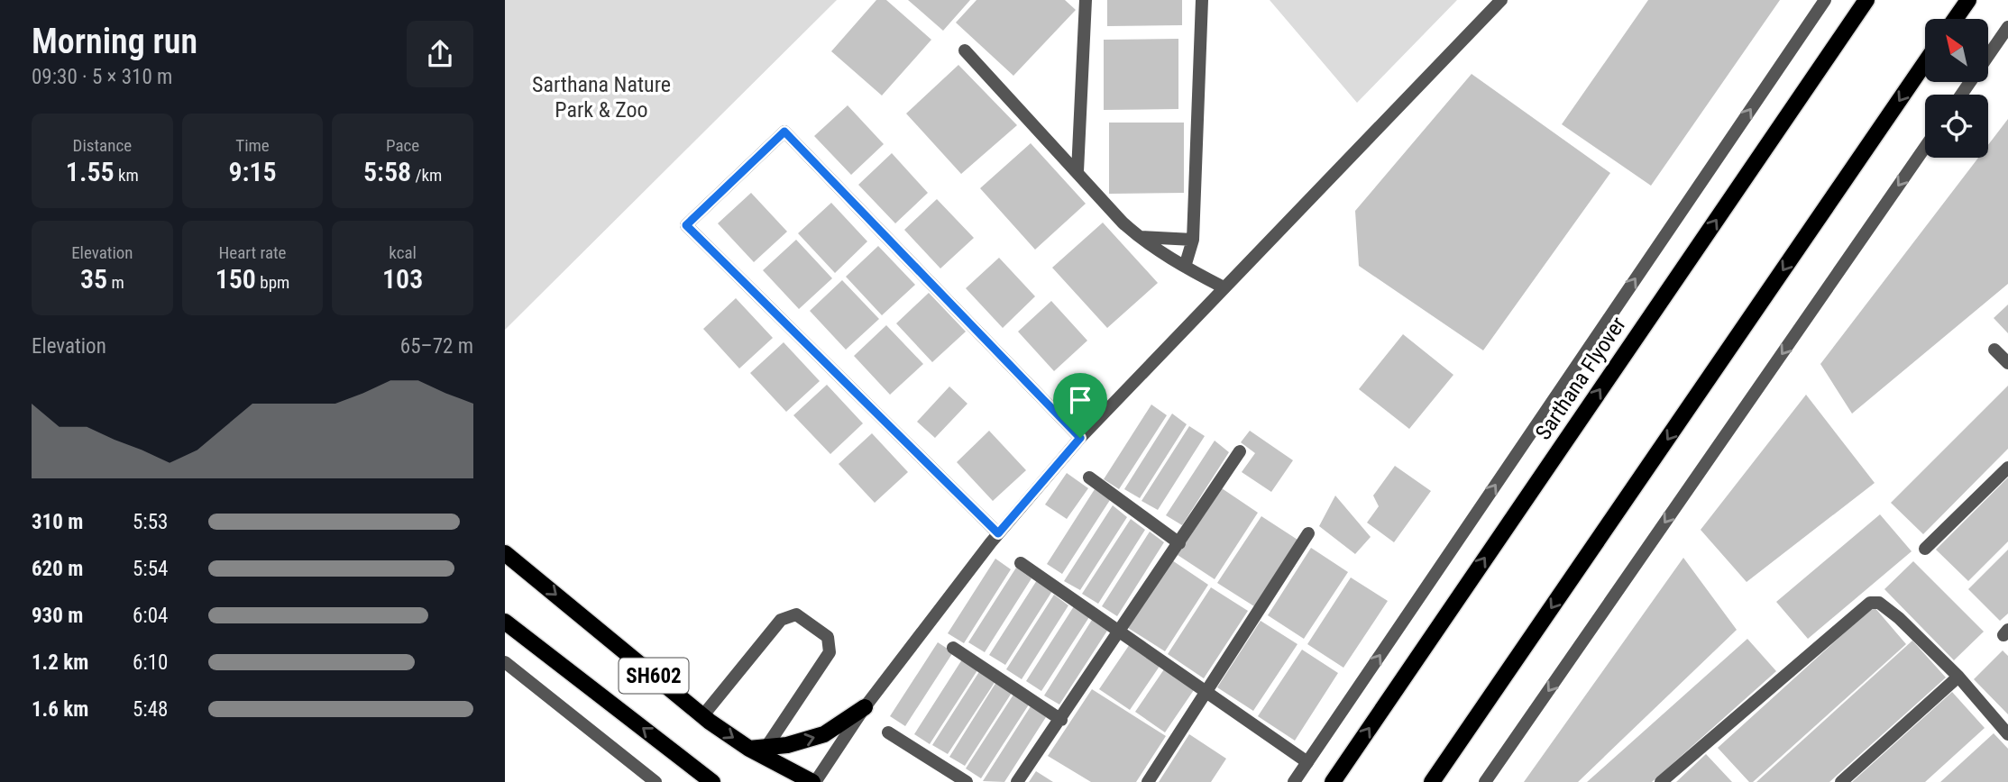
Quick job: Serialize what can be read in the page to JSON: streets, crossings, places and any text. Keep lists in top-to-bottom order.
{
  "streets": {
    "main road": ["Sarthana Flyover", "SH602"]
  },
  "parks": ["Sarthana Nature Park & Zoo"],
  "north": "top left",
  "page": {
    "heading": ["Morning run", "09:30 · 5 × 310 m"],
    "stats": [
      ["Distance", "1.55 km"],
      ["Time", "9:15"],
      ["Pace", "5:58 /km"],
      ["Elevation", "35 m"],
      ["Heart rate", "150 bpm"],
      ["kcal", "103"]
    ],
    "chart": ["Elevation", "65–72 m"],
    "list": [
      {
        "name": "310 m",
        "note": "5:53"
      },
      {
        "name": "620 m",
        "note": "5:54"
      },
      {
        "name": "930 m",
        "note": "6:04"
      },
      {
        "name": "1.2 km",
        "note": "6:10"
      },
      {
        "name": "1.6 km",
        "note": "5:48"
      }
    ]
  }
}
